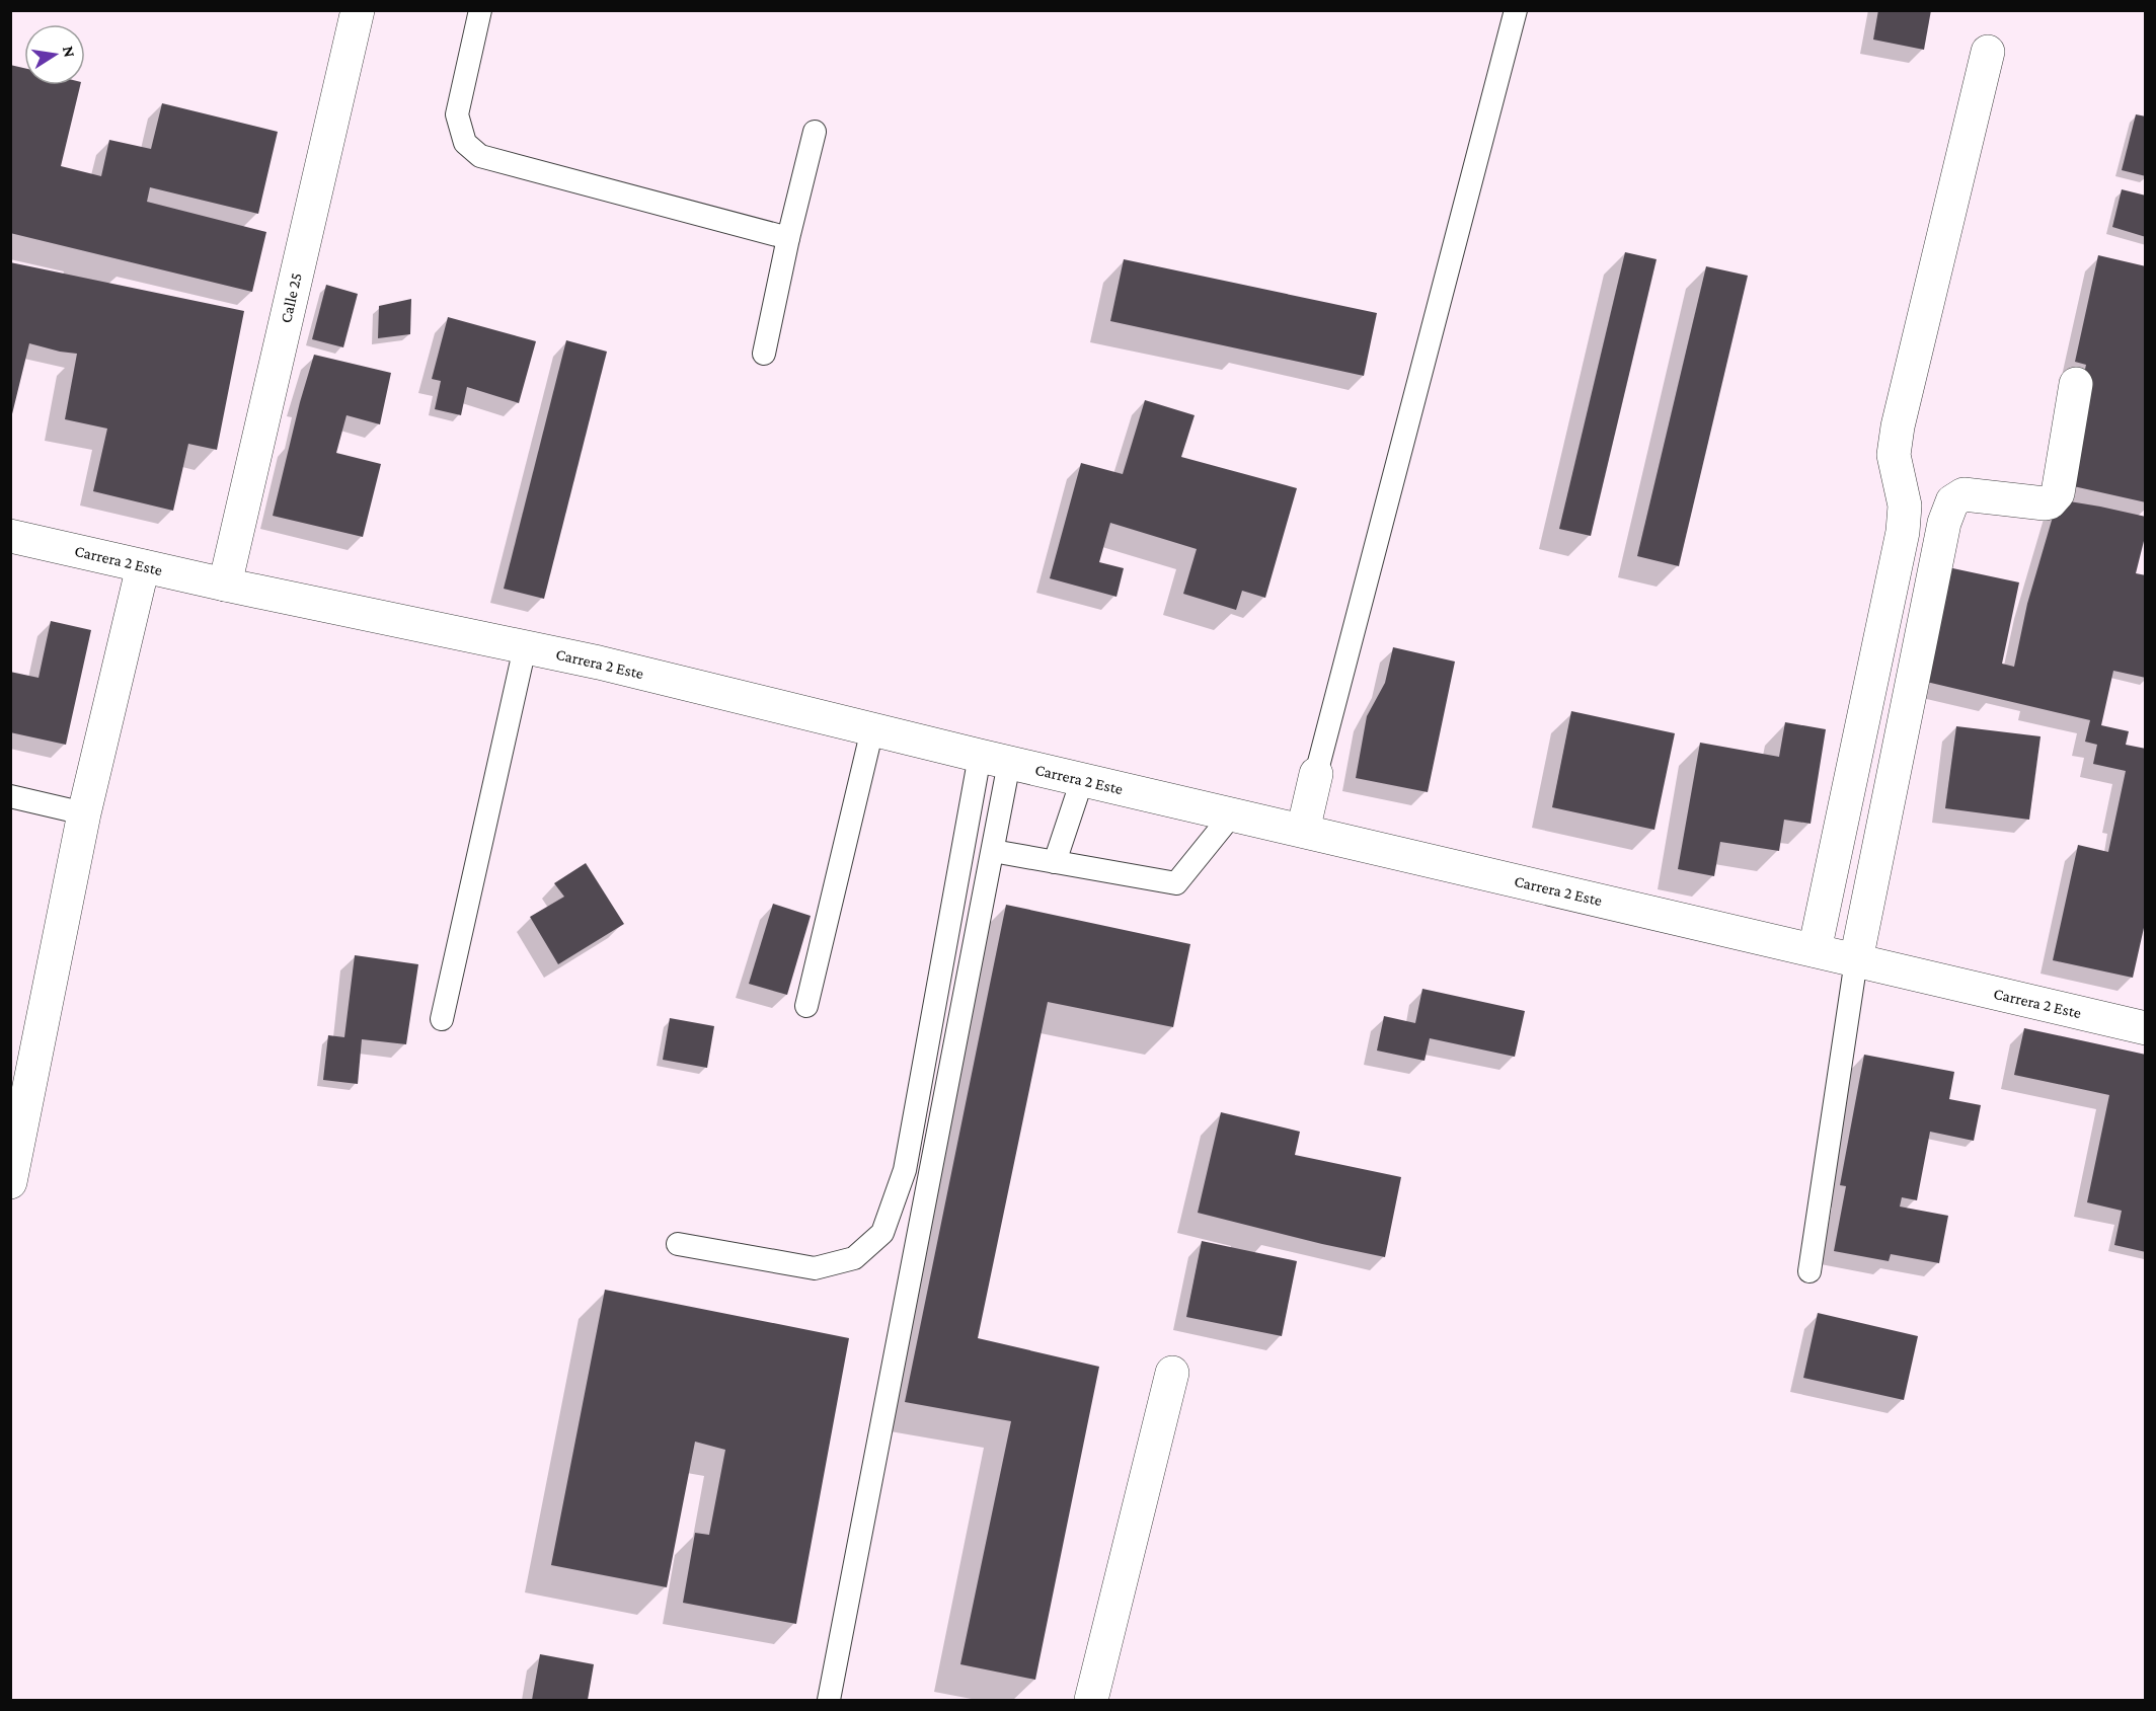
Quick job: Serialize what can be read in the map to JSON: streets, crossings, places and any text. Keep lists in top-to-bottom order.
{
  "streets": {
    "street": ["Calle 25", "Carrera 2 Este"]
  },
  "crossings": [
    ["Calle 25", "Carrera 2 Este"]
  ],
  "north": "right"
}
